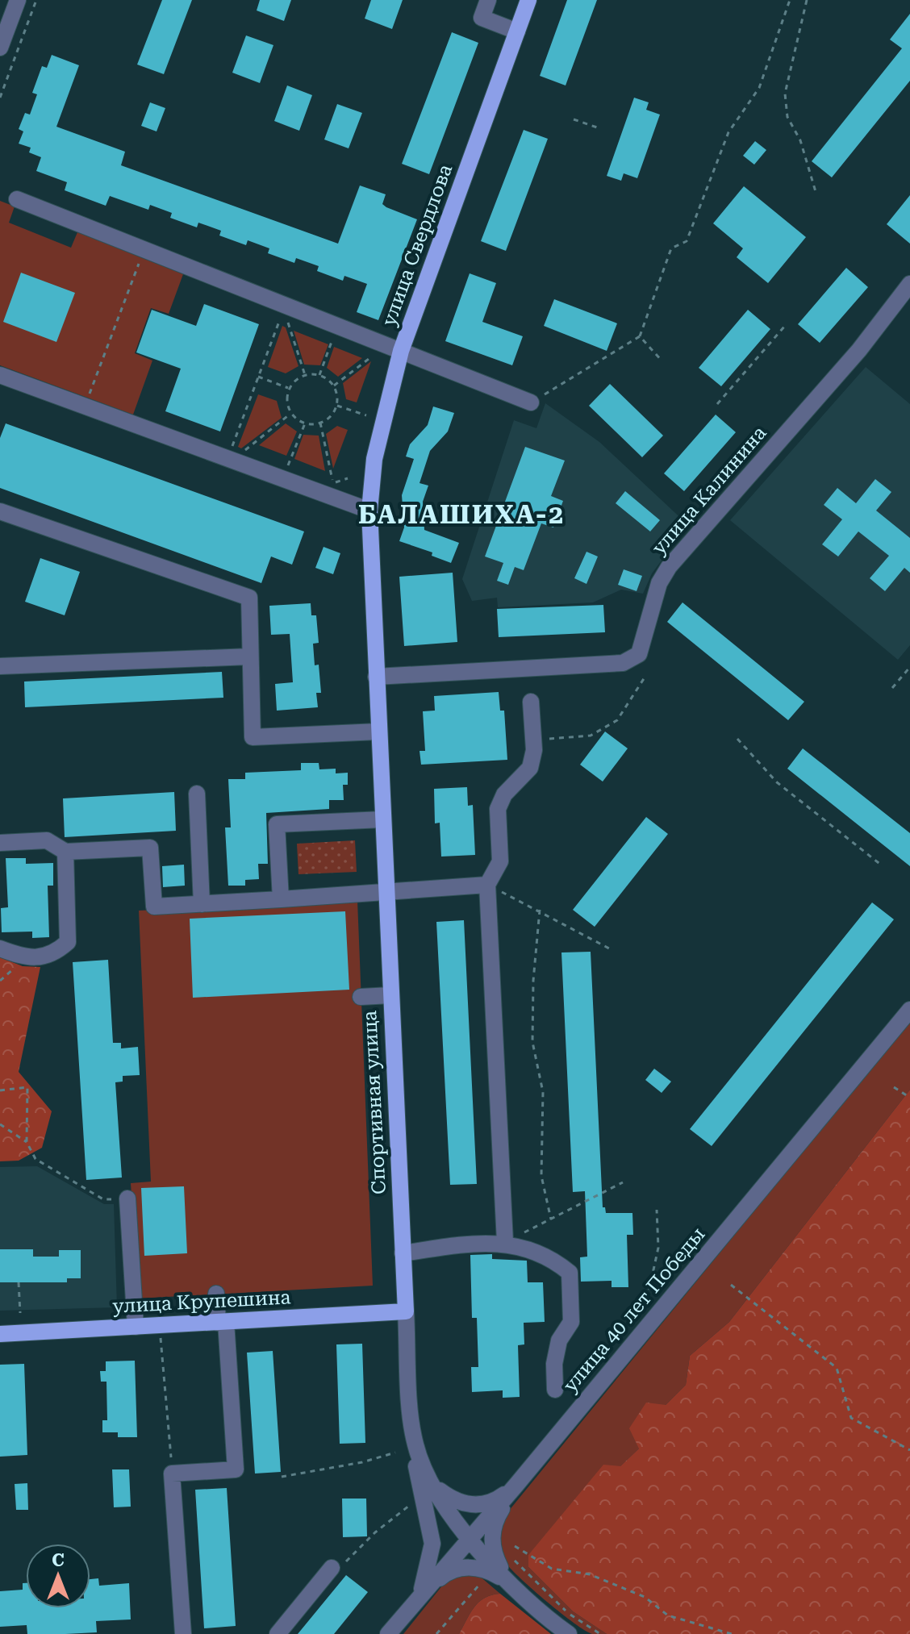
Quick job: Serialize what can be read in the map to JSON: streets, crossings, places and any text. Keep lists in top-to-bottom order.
{
  "streets": {
    "main road": ["улица Свердлова", "Спортивная улица", "улица Крупешина"],
    "street": ["улица Калинина", "улица 40 лет Победы"]
  },
  "crossings": [
    ["улица Свердлова", "Спортивная улица"],
    ["улица Калинина", "Спортивная улица"],
    ["Спортивная улица", "улица Крупешина"],
    ["Спортивная улица", "улица 40 лет Победы"]
  ],
  "districts": ["БАЛАШИХА-2"],
  "north": "top"
}
